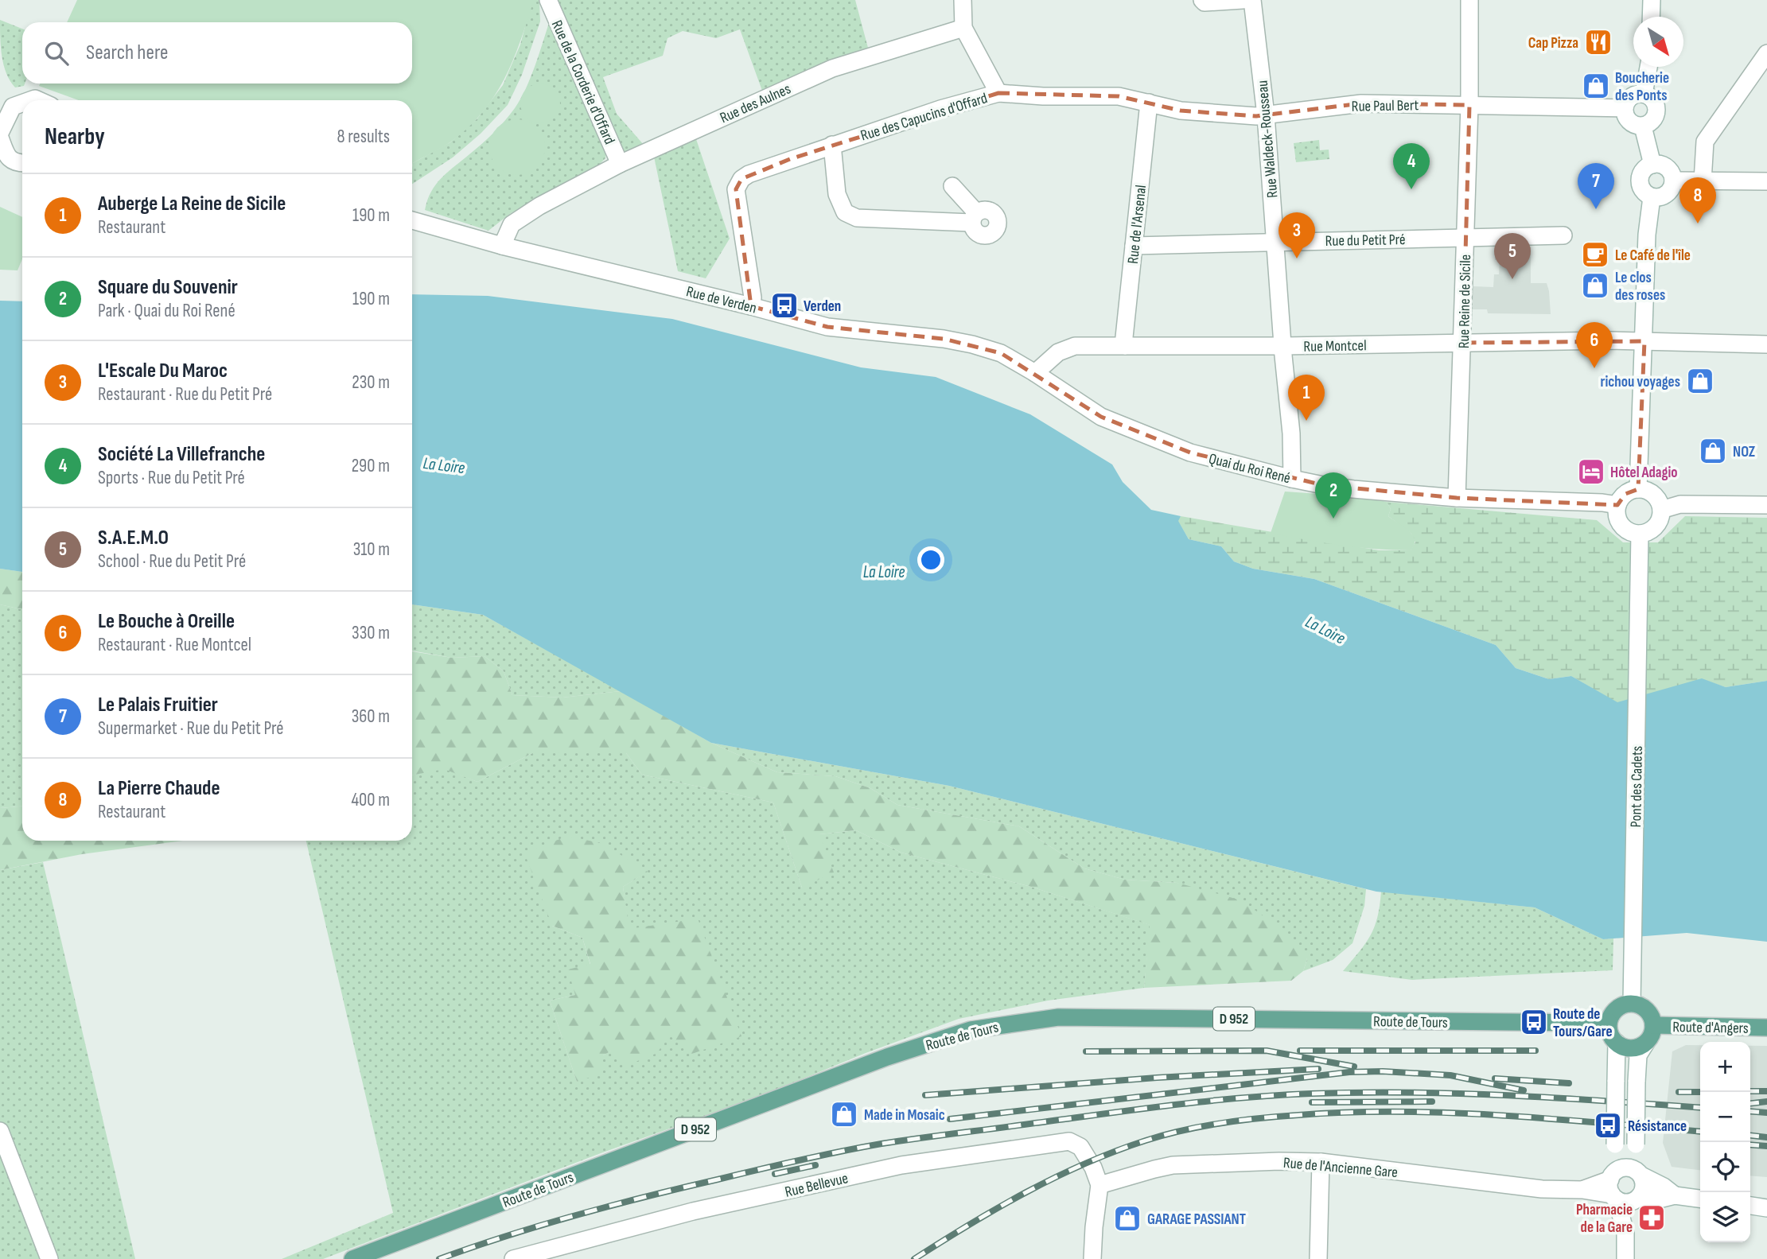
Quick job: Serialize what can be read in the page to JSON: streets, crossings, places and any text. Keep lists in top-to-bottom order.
{
  "streets": {
    "main road": ["D 952", "Route de Tours", "Route d'Angers"],
    "street": [
      "Rue de la Corderie d'Offard",
      "Rue des Aulnes",
      "Rue Paul Bert",
      "Rue des Capucins d'Offard",
      "Rue Waldeck-Rousseau",
      "Rue de l'Arsenal",
      "Rue du Petit Pré",
      "Rue de Verden",
      "Rue Reine de Sicile",
      "Rue Montcel",
      "Quai du Roi René",
      "Pont des Cadets",
      "Rue de l'Ancienne Gare",
      "Rue Bellevue"
    ]
  },
  "crossings": [
    ["Rue de la Corderie d'Offard", "Rue des Aulnes"],
    ["Rue des Aulnes", "Rue de Verden"],
    ["Rue Paul Bert", "Rue des Capucins d'Offard"],
    ["Rue Paul Bert", "Rue Waldeck-Rousseau"],
    ["Rue Paul Bert", "Rue de l'Arsenal"],
    ["Rue Paul Bert", "Rue Reine de Sicile"],
    ["Rue des Capucins d'Offard", "Rue de l'Arsenal"],
    ["Rue des Capucins d'Offard", "Rue de Verden"],
    ["Rue Waldeck-Rousseau", "Rue du Petit Pré"],
    ["Rue Waldeck-Rousseau", "Rue Montcel"],
    ["Rue Waldeck-Rousseau", "Quai du Roi René"],
    ["Rue de l'Arsenal", "Rue du Petit Pré"],
    ["Rue de l'Arsenal", "Rue Montcel"],
    ["Rue du Petit Pré", "Rue Reine de Sicile"],
    ["Rue de Verden", "Rue Montcel"],
    ["Rue de Verden", "Quai du Roi René"],
    ["Rue Reine de Sicile", "Rue Montcel"],
    ["Rue Reine de Sicile", "Quai du Roi René"],
    ["Rue Montcel", "Quai du Roi René"],
    ["Quai du Roi René", "Pont des Cadets"],
    ["Pont des Cadets", "Route de Tours"],
    ["Pont des Cadets", "Route d'Angers"],
    ["Route de Tours", "Route d'Angers"],
    ["Rue de l'Ancienne Gare", "Rue Bellevue"]
  ],
  "water": ["La Loire"],
  "places": {
    "restaurant": ["Cap Pizza"],
    "shop": [
      "Boucherie des Ponts",
      "Le clos des roses",
      "richou voyages",
      "NOZ",
      "Made in Mosaic",
      "GARAGE PASSIANT"
    ],
    "cafe": ["Le Café de l'île"],
    "bus stop": ["Verden", "Route de Tours/Gare", "Résistance"],
    "hotel": ["Hôtel Adagio"],
    "pharmacy": ["Pharmacie de la Gare"]
  },
  "north": "bottom right",
  "page": {
    "search": "Search here",
    "heading": ["Nearby", "8 results"],
    "pins": [
      "4",
      "7",
      "8",
      "3",
      "5",
      "6",
      "1",
      "2"
    ],
    "list": [
      {
        "mark": "1",
        "name": "Auberge La Reine de Sicile",
        "note": "Restaurant",
        "value": "190 m"
      },
      {
        "mark": "2",
        "name": "Square du Souvenir",
        "note": "Park · Quai du Roi René",
        "value": "190 m"
      },
      {
        "mark": "3",
        "name": "L'Escale Du Maroc",
        "note": "Restaurant · Rue du Petit Pré",
        "value": "230 m"
      },
      {
        "mark": "4",
        "name": "Société La Villefranche",
        "note": "Sports · Rue du Petit Pré",
        "value": "290 m"
      },
      {
        "mark": "5",
        "name": "S.A.E.M.O",
        "note": "School · Rue du Petit Pré",
        "value": "310 m"
      },
      {
        "mark": "6",
        "name": "Le Bouche à Oreille",
        "note": "Restaurant · Rue Montcel",
        "value": "330 m"
      },
      {
        "mark": "7",
        "name": "Le Palais Fruitier",
        "note": "Supermarket · Rue du Petit Pré",
        "value": "360 m"
      },
      {
        "mark": "8",
        "name": "La Pierre Chaude",
        "note": "Restaurant",
        "value": "400 m"
      }
    ],
    "map_buttons": ["+", "−"]
  }
}
